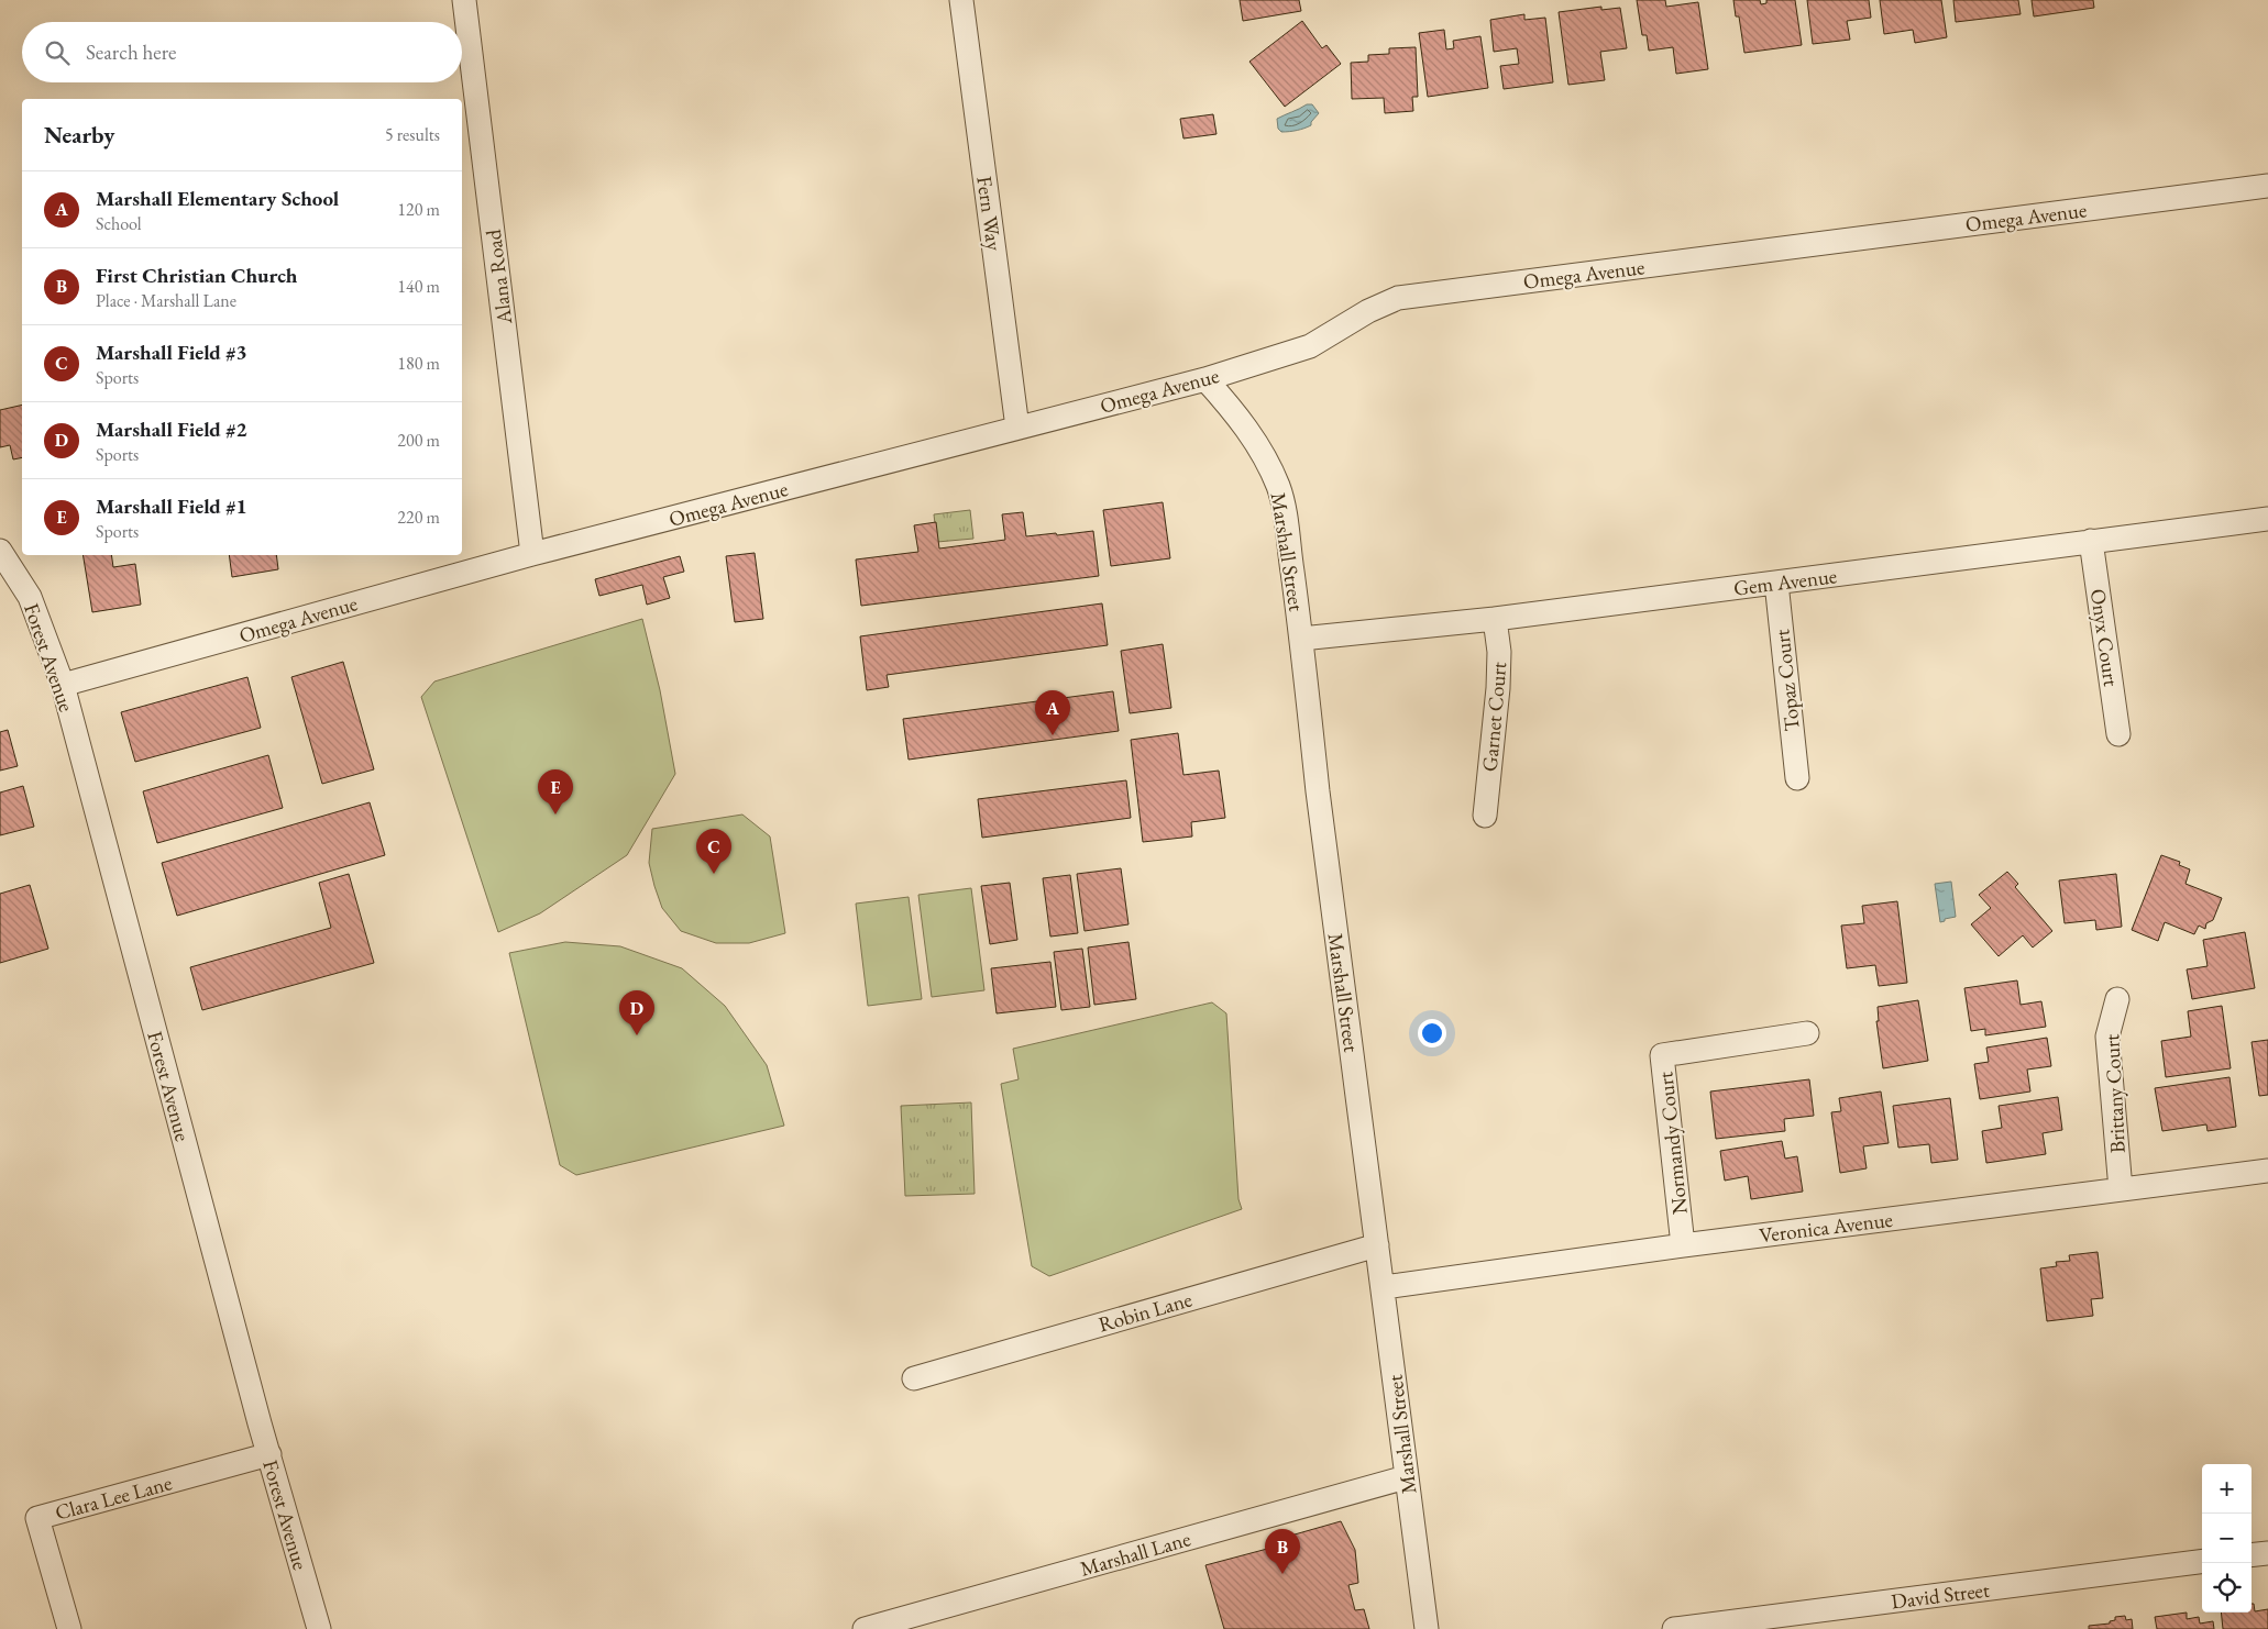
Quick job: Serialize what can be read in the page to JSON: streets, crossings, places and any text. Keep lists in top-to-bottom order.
{
  "streets": {
    "street": [
      "Fern Way",
      "Omega Avenue",
      "Alana Road",
      "Marshall Street",
      "Gem Avenue",
      "Onyx Court",
      "Forest Avenue",
      "Topaz Court",
      "Garnet Court",
      "Brittany Court",
      "Normandy Court",
      "Veronica Avenue",
      "Robin Lane",
      "Clara Lee Lane",
      "Marshall Lane",
      "David Street"
    ]
  },
  "crossings": [
    ["Fern Way", "Omega Avenue"],
    ["Omega Avenue", "Alana Road"],
    ["Omega Avenue", "Marshall Street"],
    ["Omega Avenue", "Forest Avenue"],
    ["Marshall Street", "Gem Avenue"],
    ["Marshall Street", "Veronica Avenue"],
    ["Marshall Street", "Robin Lane"],
    ["Marshall Street", "Marshall Lane"],
    ["Gem Avenue", "Onyx Court"],
    ["Gem Avenue", "Topaz Court"],
    ["Gem Avenue", "Garnet Court"],
    ["Forest Avenue", "Clara Lee Lane"],
    ["Brittany Court", "Veronica Avenue"],
    ["Normandy Court", "Veronica Avenue"]
  ],
  "page": {
    "search": "Search here",
    "heading": ["Nearby", "5 results"],
    "list": [
      {
        "mark": "A",
        "name": "Marshall Elementary School",
        "note": "School",
        "value": "120 m"
      },
      {
        "mark": "B",
        "name": "First Christian Church",
        "note": "Place · Marshall Lane",
        "value": "140 m"
      },
      {
        "mark": "C",
        "name": "Marshall Field #3",
        "note": "Sports",
        "value": "180 m"
      },
      {
        "mark": "D",
        "name": "Marshall Field #2",
        "note": "Sports",
        "value": "200 m"
      },
      {
        "mark": "E",
        "name": "Marshall Field #1",
        "note": "Sports",
        "value": "220 m"
      }
    ],
    "pins": [
      "A",
      "E",
      "C",
      "D",
      "B"
    ],
    "map_buttons": ["+", "−"]
  }
}
